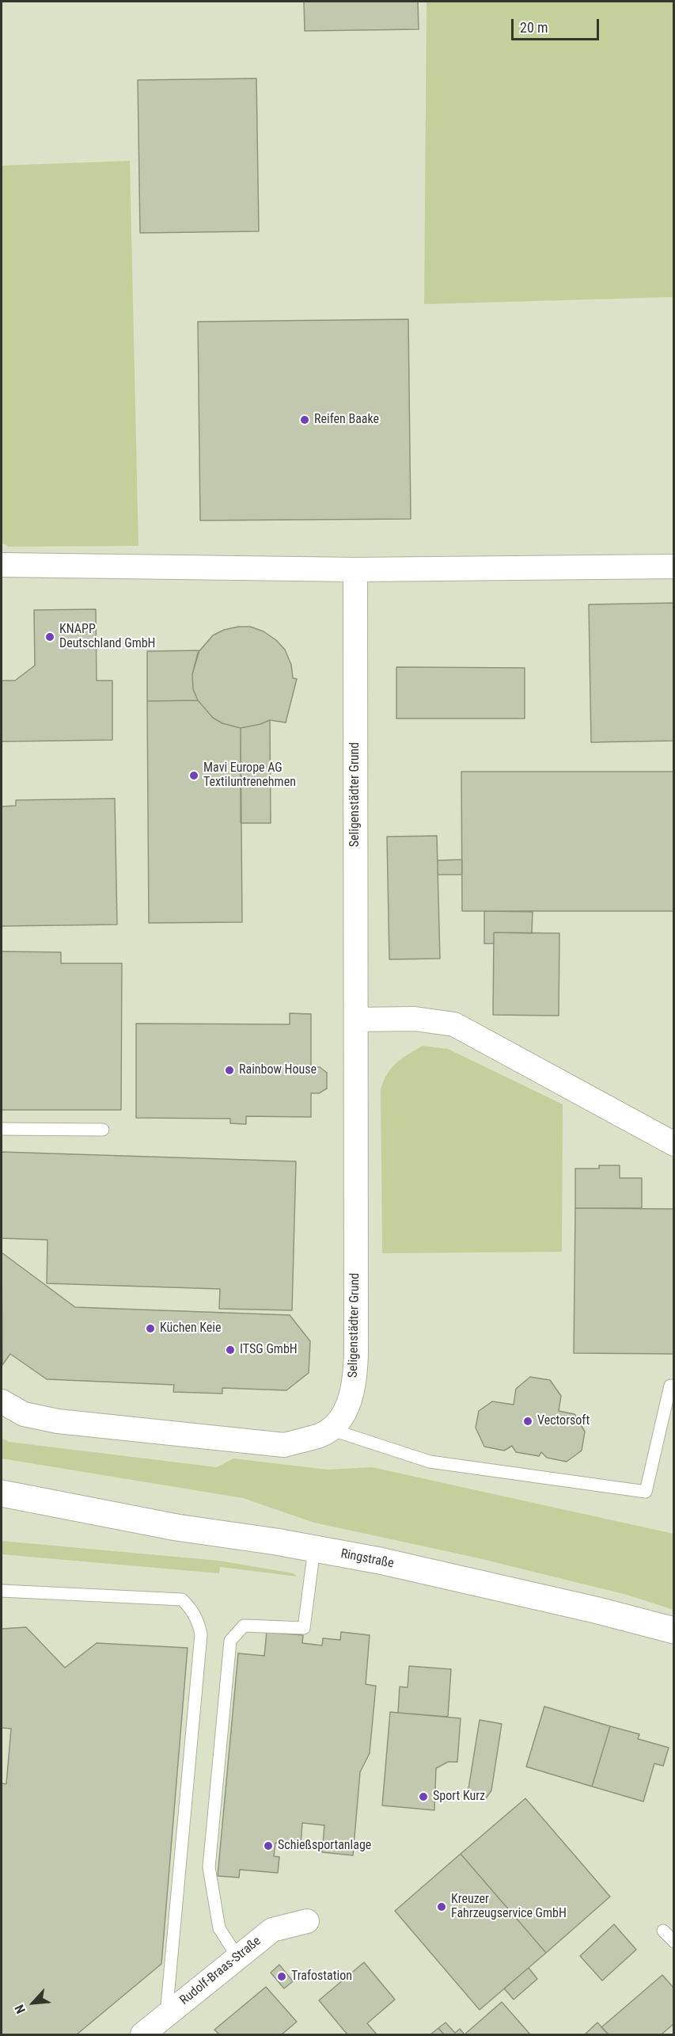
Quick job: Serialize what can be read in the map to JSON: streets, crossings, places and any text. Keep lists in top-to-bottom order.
{
  "streets": {
    "main road": ["Ringstraße"],
    "street": ["Seligenstädter Grund", "Rudolf-Braas-Straße"]
  },
  "places": [
    "Reifen Baake",
    "KNAPP Deutschland GmbH",
    "Mavi Europe AG Textiluntrenehmen",
    "Rainbow House",
    "Küchen Keie",
    "ITSG GmbH",
    "Vectorsoft",
    "Sport Kurz",
    "Schießsportanlage",
    "Kreuzer Fahrzeugservice GmbH",
    "Trafostation"
  ],
  "scale_bar": "20 m",
  "north": "bottom left"
}
